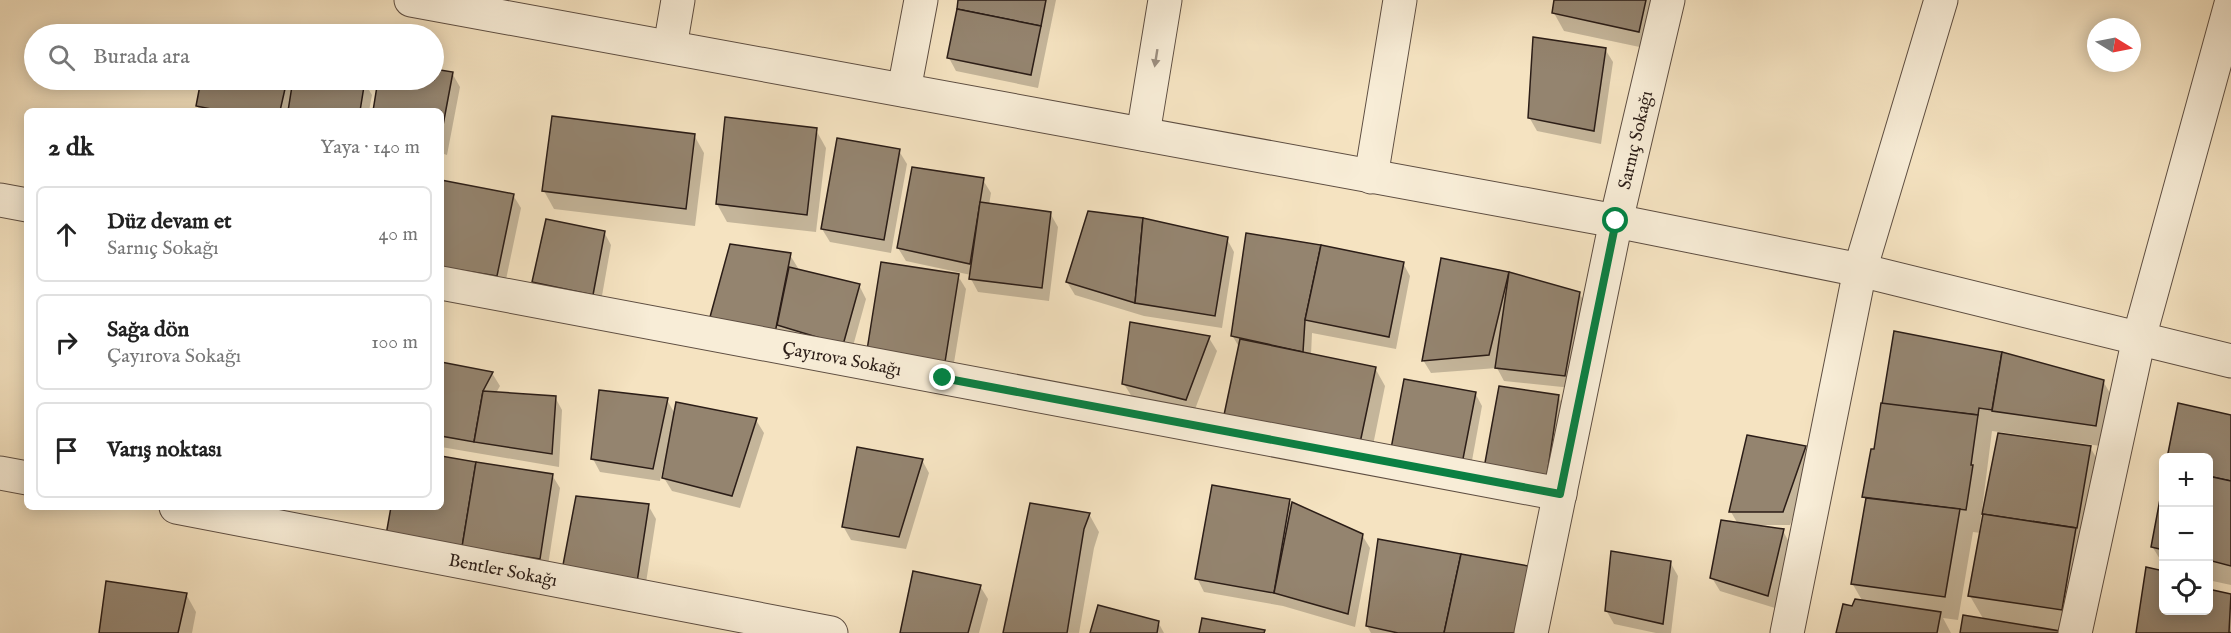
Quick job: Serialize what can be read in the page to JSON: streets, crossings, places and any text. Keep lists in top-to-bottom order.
{
  "streets": {
    "street": ["Sarnıç Sokağı", "Çayırova Sokağı", "Bentler Sokağı"]
  },
  "crossings": [
    ["Sarnıç Sokağı", "Çayırova Sokağı"]
  ],
  "north": "right",
  "page": {
    "search": "Burada ara",
    "heading": ["2 dk", "Yaya · 140 m"],
    "list": [
      ["Düz devam et", "Sarnıç Sokağı", "40 m"],
      ["Sağa dön", "Çayırova Sokağı", "100 m"],
      "Varış noktası"
    ],
    "map_buttons": ["+", "−"]
  }
}
